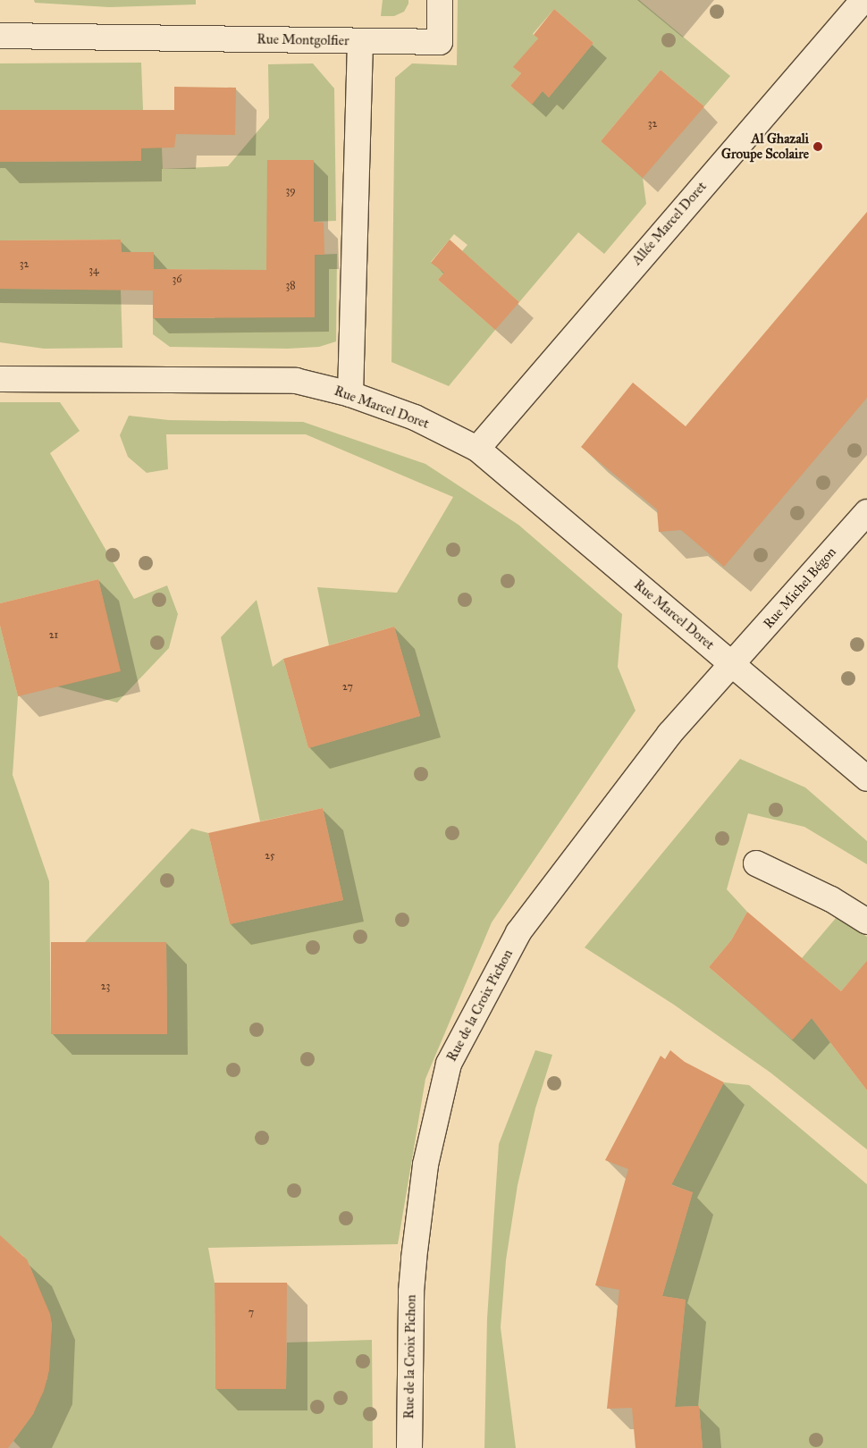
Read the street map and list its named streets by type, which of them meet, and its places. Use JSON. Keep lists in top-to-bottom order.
{
  "streets": {
    "street": [
      "Rue Montgolfier",
      "Allée Marcel Doret",
      "Rue Marcel Doret",
      "Rue Michel Bégon",
      "Rue de la Croix Pichon"
    ]
  },
  "crossings": [
    ["Rue Montgolfier", "Rue Marcel Doret"],
    ["Allée Marcel Doret", "Rue Marcel Doret"],
    ["Rue Marcel Doret", "Rue Michel Bégon"],
    ["Rue Marcel Doret", "Rue de la Croix Pichon"],
    ["Rue Michel Bégon", "Rue de la Croix Pichon"]
  ],
  "places": ["Al Ghazali Groupe Scolaire"],
  "house_numbers": [
    "32",
    "39",
    "32",
    "34",
    "36",
    "38",
    "21",
    "27",
    "25",
    "23",
    "7"
  ]
}
